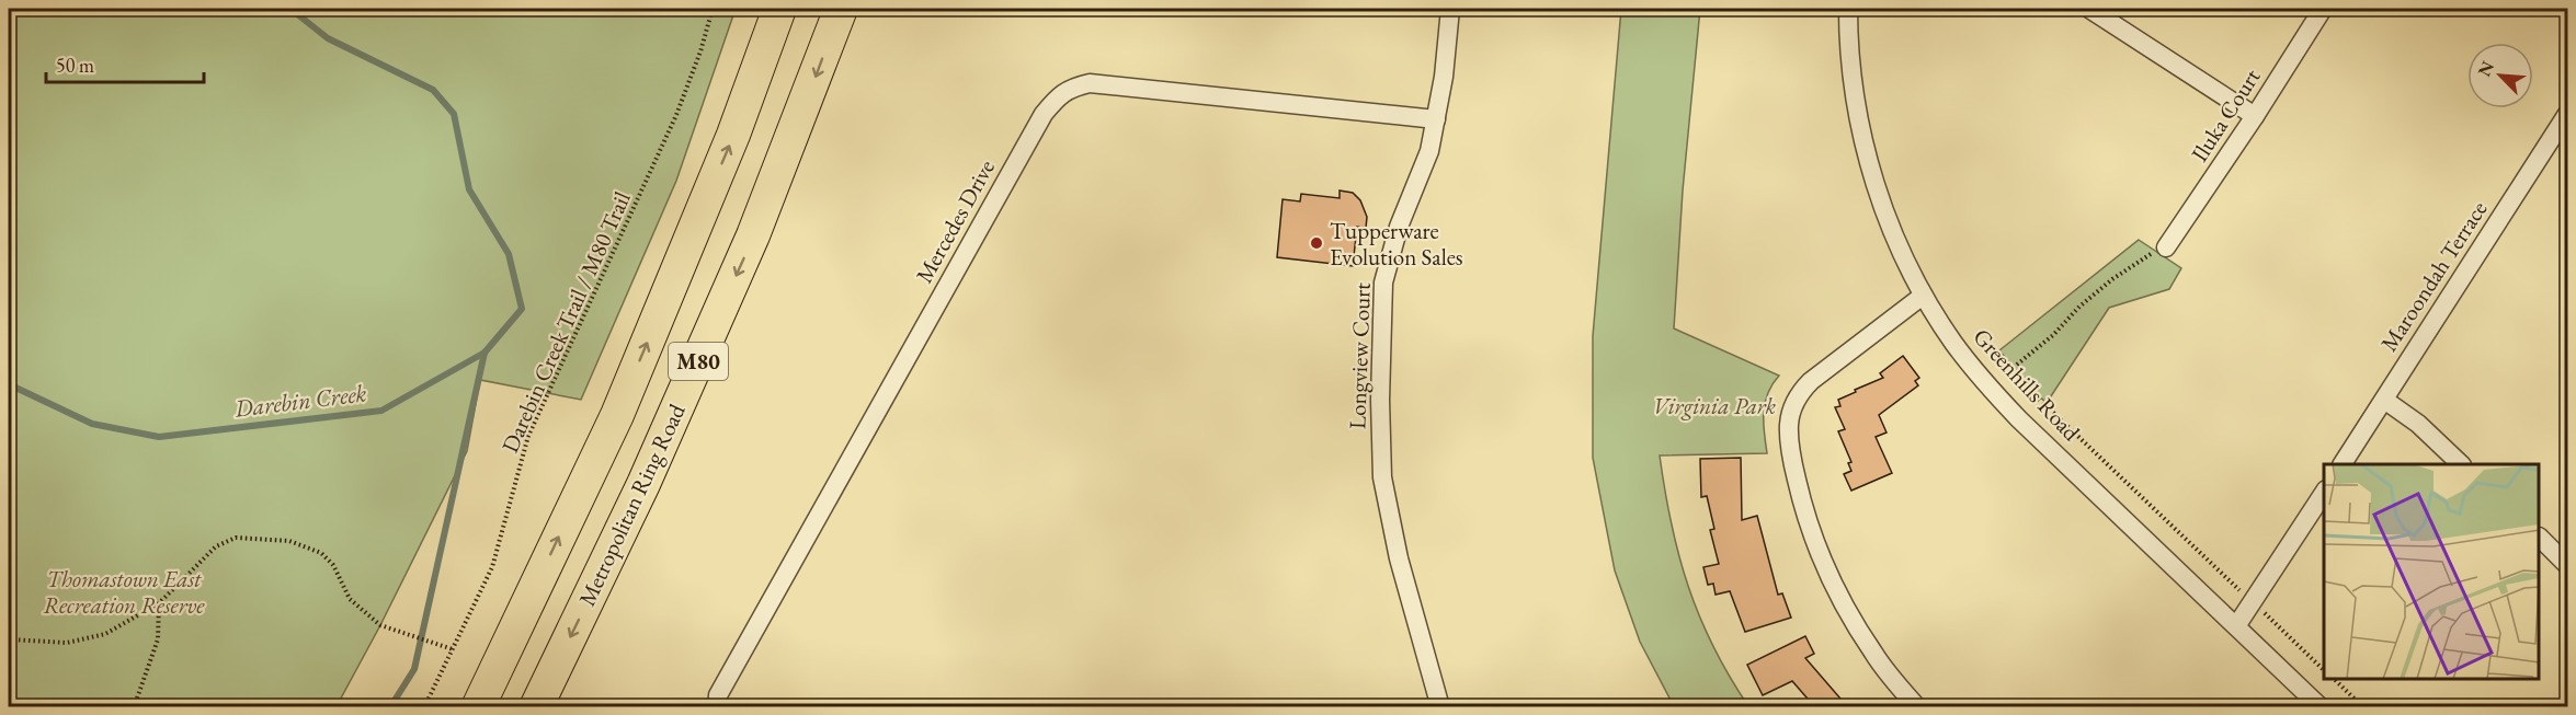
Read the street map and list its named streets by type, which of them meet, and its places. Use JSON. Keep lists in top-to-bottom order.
{
  "streets": {
    "highway": ["M80", "Metropolitan Ring Road"],
    "street": [
      "Iluka Court",
      "Mercedes Drive",
      "Maroondah Terrace",
      "Longview Court",
      "Greenhills Road"
    ],
    "path": ["Darebin Creek Trail / M80 Trail"]
  },
  "crossings": [
    ["Mercedes Drive", "Longview Court"]
  ],
  "water": ["Darebin Creek"],
  "parks": ["Virginia Park", "Thomastown East Recreation Reserve"],
  "places": ["Tupperware Evolution Sales"],
  "scale_bar": "50 m",
  "north": "top left"
}
